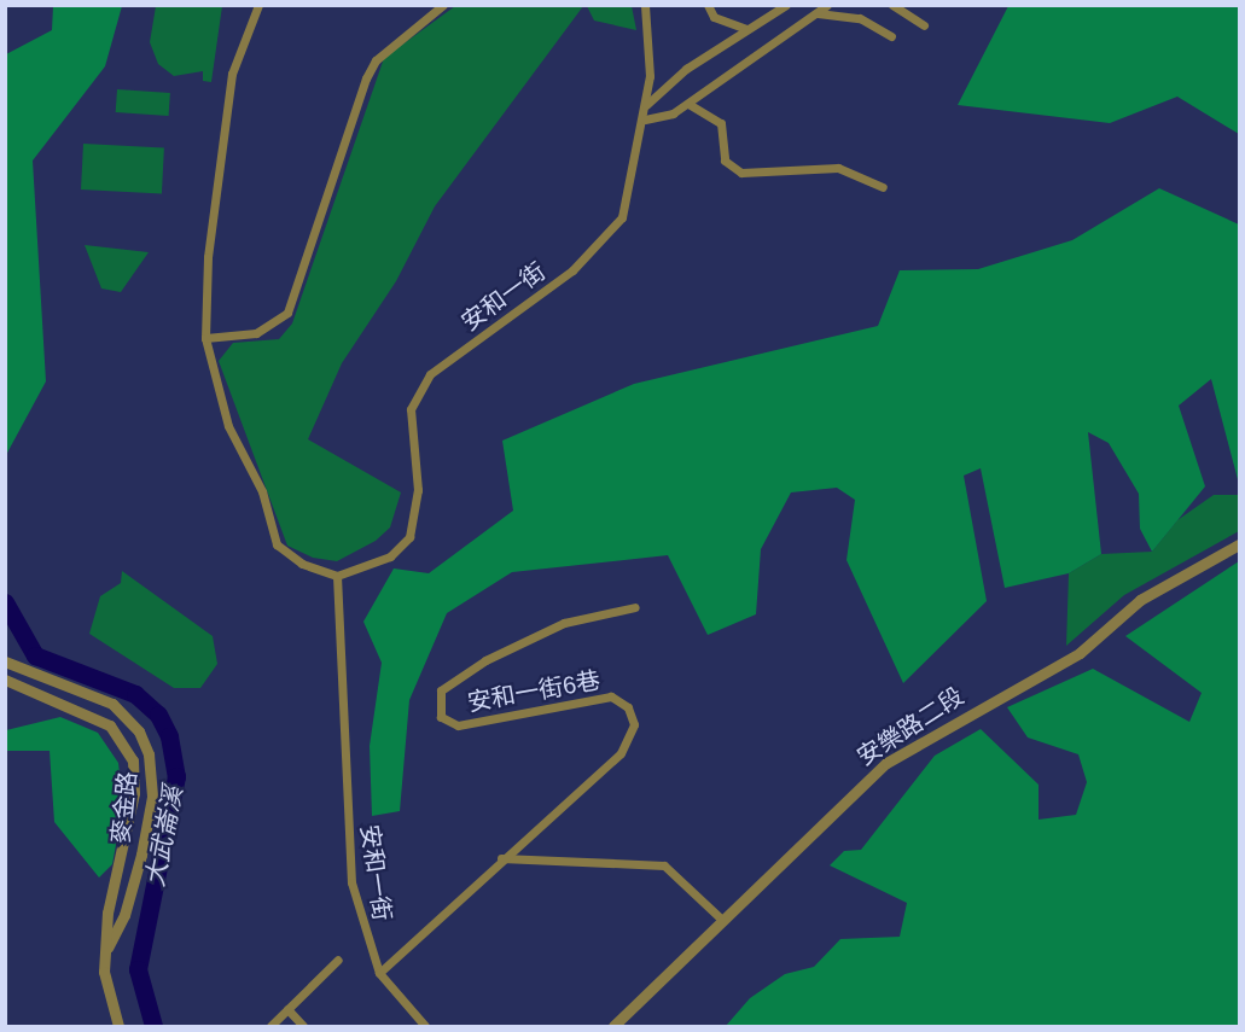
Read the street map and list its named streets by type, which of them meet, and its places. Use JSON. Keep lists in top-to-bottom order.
{
  "streets": {
    "street": [
      "安和一街",
      "安和一街6巷",
      "安樂路二段",
      "麥金路"
    ]
  },
  "crossings": [
    ["安和一街", "安和一街6巷"]
  ],
  "water": ["大武崙溪"]
}
